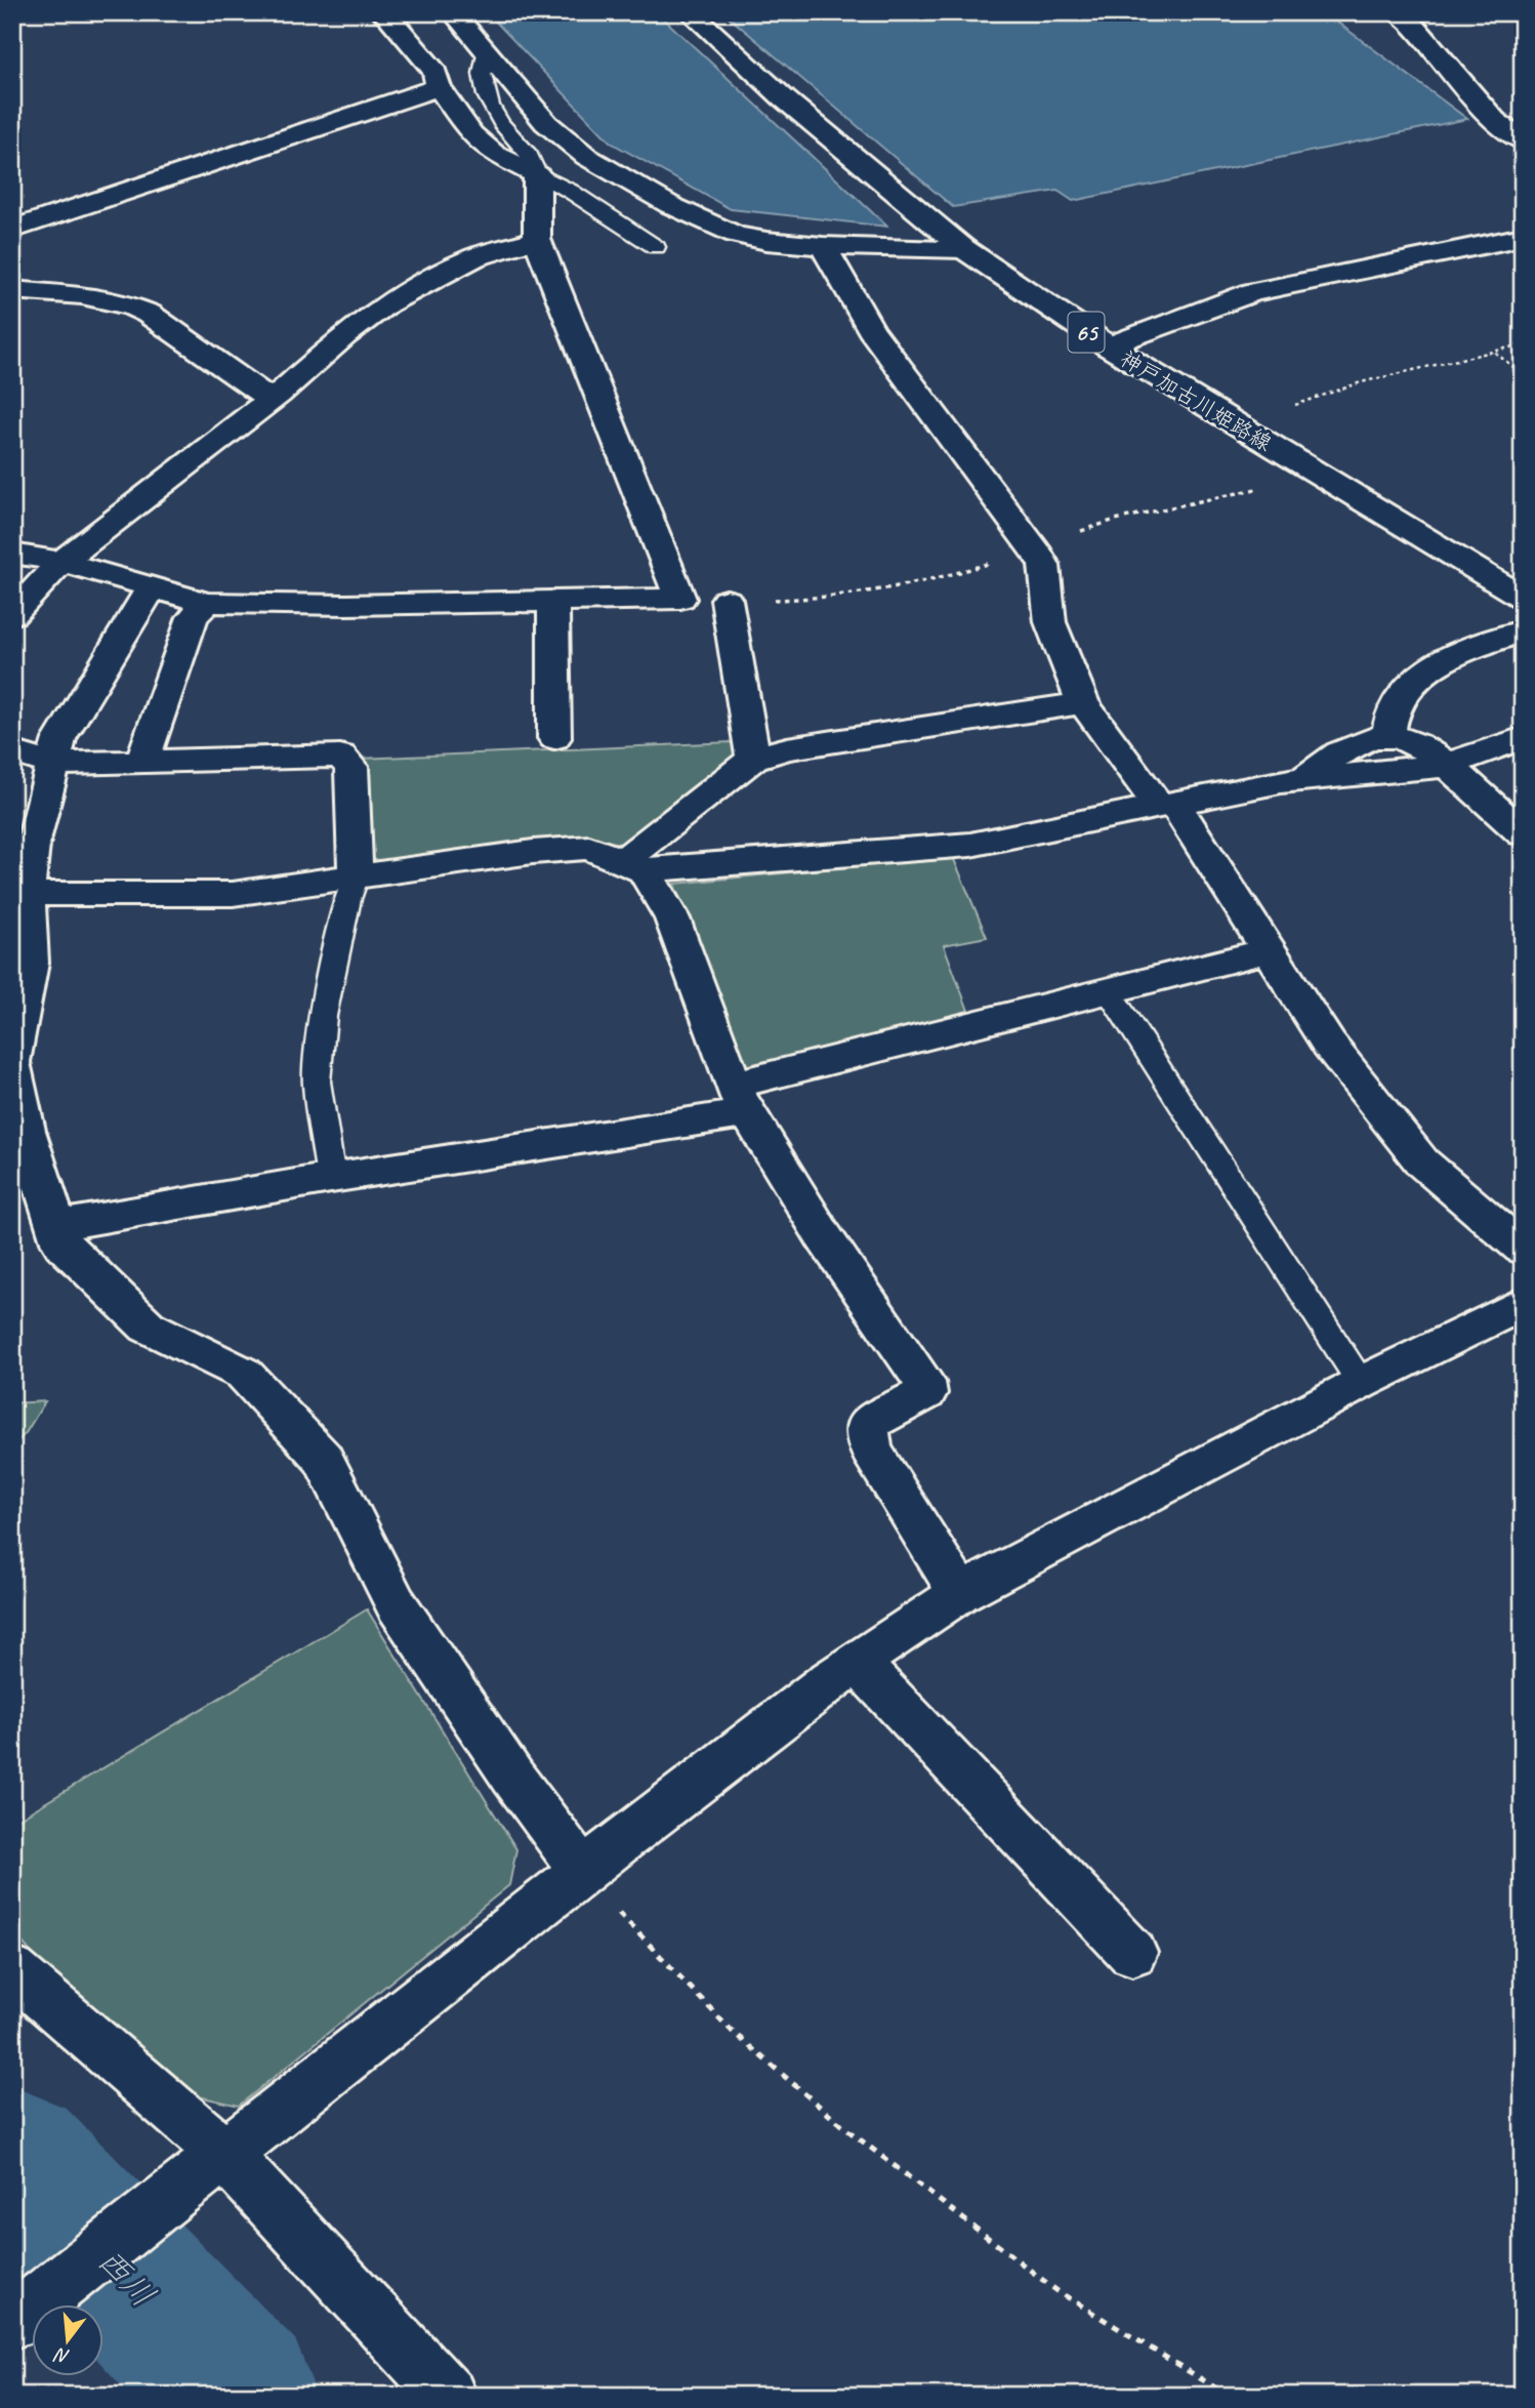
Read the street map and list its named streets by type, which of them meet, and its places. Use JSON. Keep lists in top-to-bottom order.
{
  "streets": {
    "street": ["65", "神戸加古川姫路線"]
  },
  "water": ["西川"],
  "north": "bottom"
}
